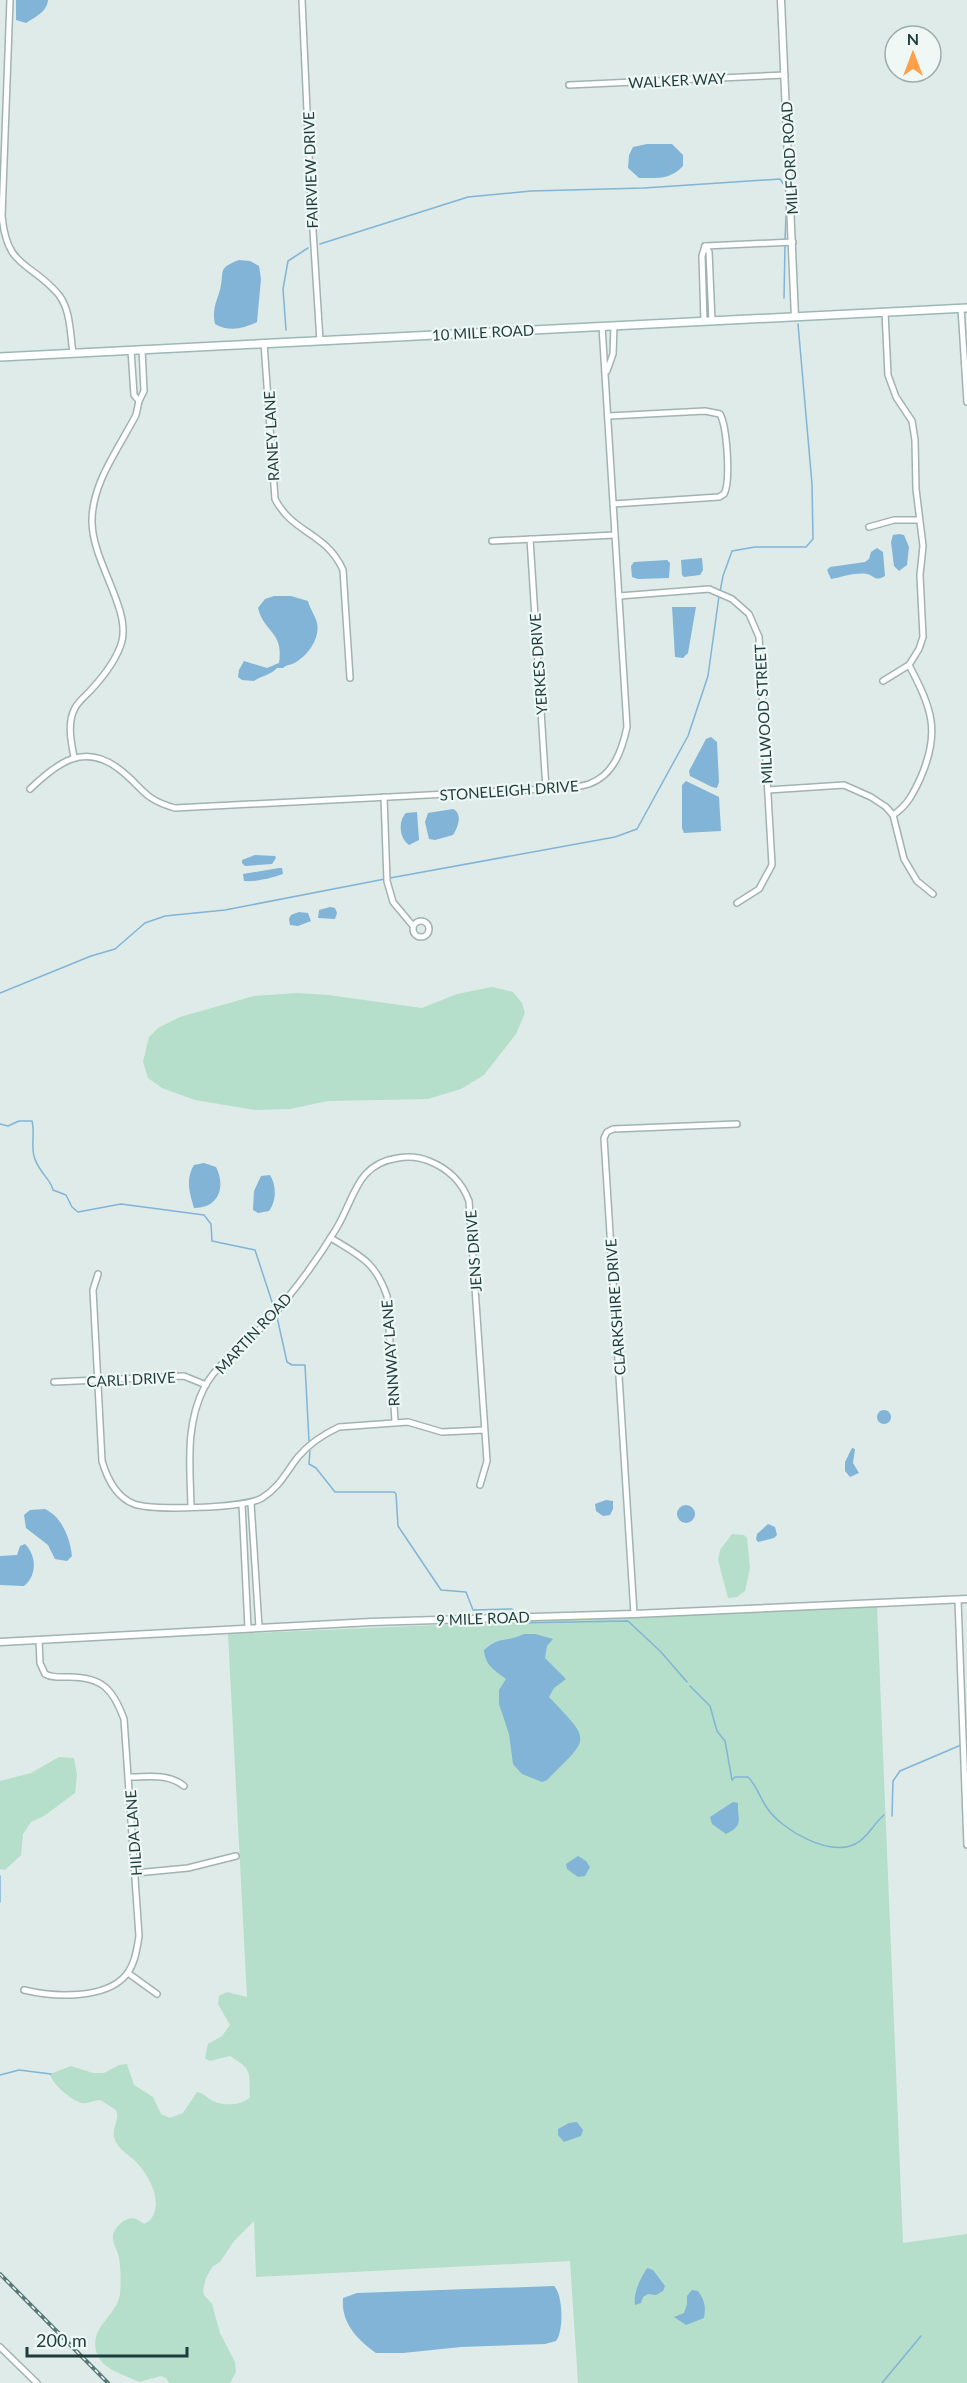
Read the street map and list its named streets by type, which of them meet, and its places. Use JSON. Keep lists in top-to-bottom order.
{
  "streets": {
    "main road": ["10 MILE ROAD"],
    "street": [
      "WALKER WAY",
      "MILFORD ROAD",
      "FAIRVIEW DRIVE",
      "RANEY LANE",
      "YERKES DRIVE",
      "MILLWOOD STREET",
      "STONELEIGH DRIVE",
      "JENS DRIVE",
      "CLARKSHIRE DRIVE",
      "MARTIN ROAD",
      "RNNWAY LANE",
      "CARLI DRIVE",
      "9 MILE ROAD",
      "HILDA LANE"
    ]
  },
  "crossings": [
    ["WALKER WAY", "MILFORD ROAD"],
    ["MILFORD ROAD", "10 MILE ROAD"],
    ["FAIRVIEW DRIVE", "10 MILE ROAD"],
    ["10 MILE ROAD", "RANEY LANE"],
    ["10 MILE ROAD", "STONELEIGH DRIVE"],
    ["YERKES DRIVE", "STONELEIGH DRIVE"],
    ["MILLWOOD STREET", "STONELEIGH DRIVE"],
    ["JENS DRIVE", "MARTIN ROAD"],
    ["JENS DRIVE", "RNNWAY LANE"],
    ["CLARKSHIRE DRIVE", "9 MILE ROAD"],
    ["MARTIN ROAD", "RNNWAY LANE"],
    ["MARTIN ROAD", "CARLI DRIVE"],
    ["9 MILE ROAD", "HILDA LANE"]
  ],
  "scale_bar": "200 m",
  "north": "top"
}
